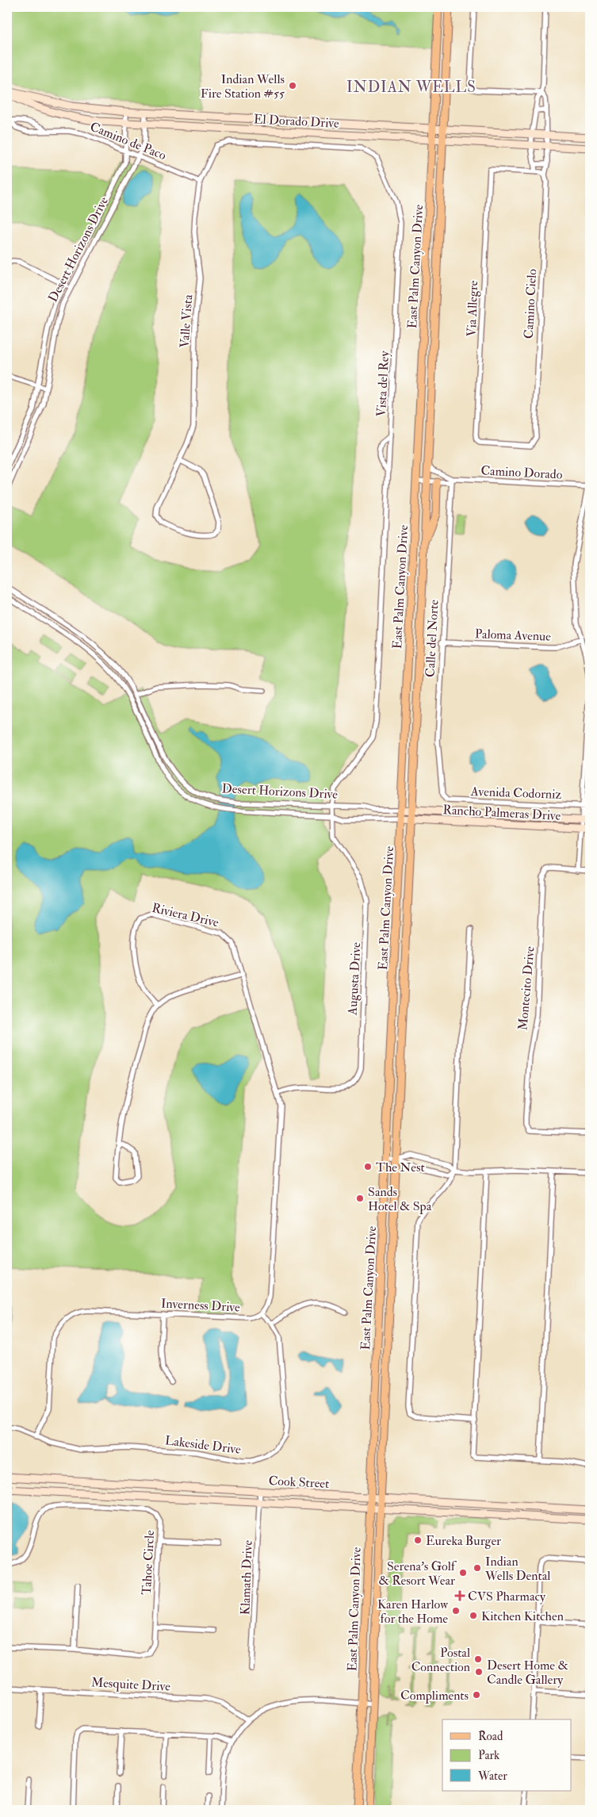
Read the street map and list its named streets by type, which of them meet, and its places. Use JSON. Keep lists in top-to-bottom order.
{
  "streets": {
    "main road": [
      "El Dorado Drive",
      "Desert Horizons Drive",
      "East Palm Canyon Drive",
      "Rancho Palmeras Drive",
      "Cook Street"
    ],
    "street": [
      "Camino de Paco",
      "Camino Cielo",
      "Via Allegre",
      "Valle Vista",
      "Vista del Rey",
      "Camino Dorado",
      "Paloma Avenue",
      "Calle del Norte",
      "Avenida Codorniz",
      "Riviera Drive",
      "Augusta Drive",
      "Montecito Drive",
      "Inverness Drive",
      "Lakeside Drive",
      "Tahoe Circle",
      "Klamath Drive",
      "Mesquite Drive"
    ]
  },
  "crossings": [
    ["El Dorado Drive", "Desert Horizons Drive"],
    ["El Dorado Drive", "East Palm Canyon Drive"],
    ["Camino de Paco", "Desert Horizons Drive"],
    ["Camino de Paco", "Valle Vista"],
    ["Camino de Paco", "Vista del Rey"],
    ["Desert Horizons Drive", "East Palm Canyon Drive"],
    ["Desert Horizons Drive", "Vista del Rey"],
    ["Desert Horizons Drive", "Rancho Palmeras Drive"],
    ["Desert Horizons Drive", "Augusta Drive"],
    ["East Palm Canyon Drive", "Camino Dorado"],
    ["East Palm Canyon Drive", "Rancho Palmeras Drive"],
    ["East Palm Canyon Drive", "Cook Street"],
    ["Camino Cielo", "Via Allegre"],
    ["Valle Vista", "Vista del Rey"],
    ["Vista del Rey", "Augusta Drive"],
    ["Camino Dorado", "Calle del Norte"],
    ["Paloma Avenue", "Calle del Norte"],
    ["Calle del Norte", "Avenida Codorniz"],
    ["Riviera Drive", "Augusta Drive"],
    ["Inverness Drive", "Lakeside Drive"],
    ["Cook Street", "Klamath Drive"]
  ],
  "districts": ["INDIAN WELLS"],
  "places": {
    "other": [
      "Indian Wells Fire Station #55",
      "The Nest",
      "Sands Hotel & Spa",
      "Eureka Burger",
      "Indian Wells Dental",
      "Serena's Golf & Resort Wear",
      "Karen Harlow for the Home",
      "Kitchen Kitchen",
      "Postal Connection",
      "Desert Home & Candle Gallery",
      "Compliments"
    ],
    "health": ["CVS Pharmacy"]
  },
  "legend": ["Road", "Park", "Water"]
}
